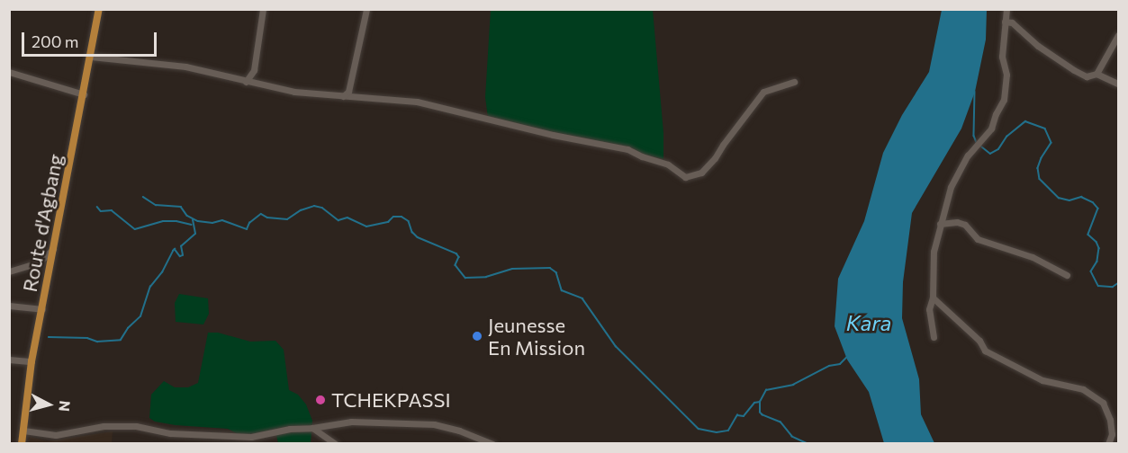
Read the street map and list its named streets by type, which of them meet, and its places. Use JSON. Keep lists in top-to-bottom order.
{
  "streets": {
    "main road": ["Route d'Agbang"]
  },
  "water": ["Kara"],
  "places": ["Jeunesse En Mission", "TCHEKPASSI"],
  "scale_bar": "200 m",
  "north": "right"
}
